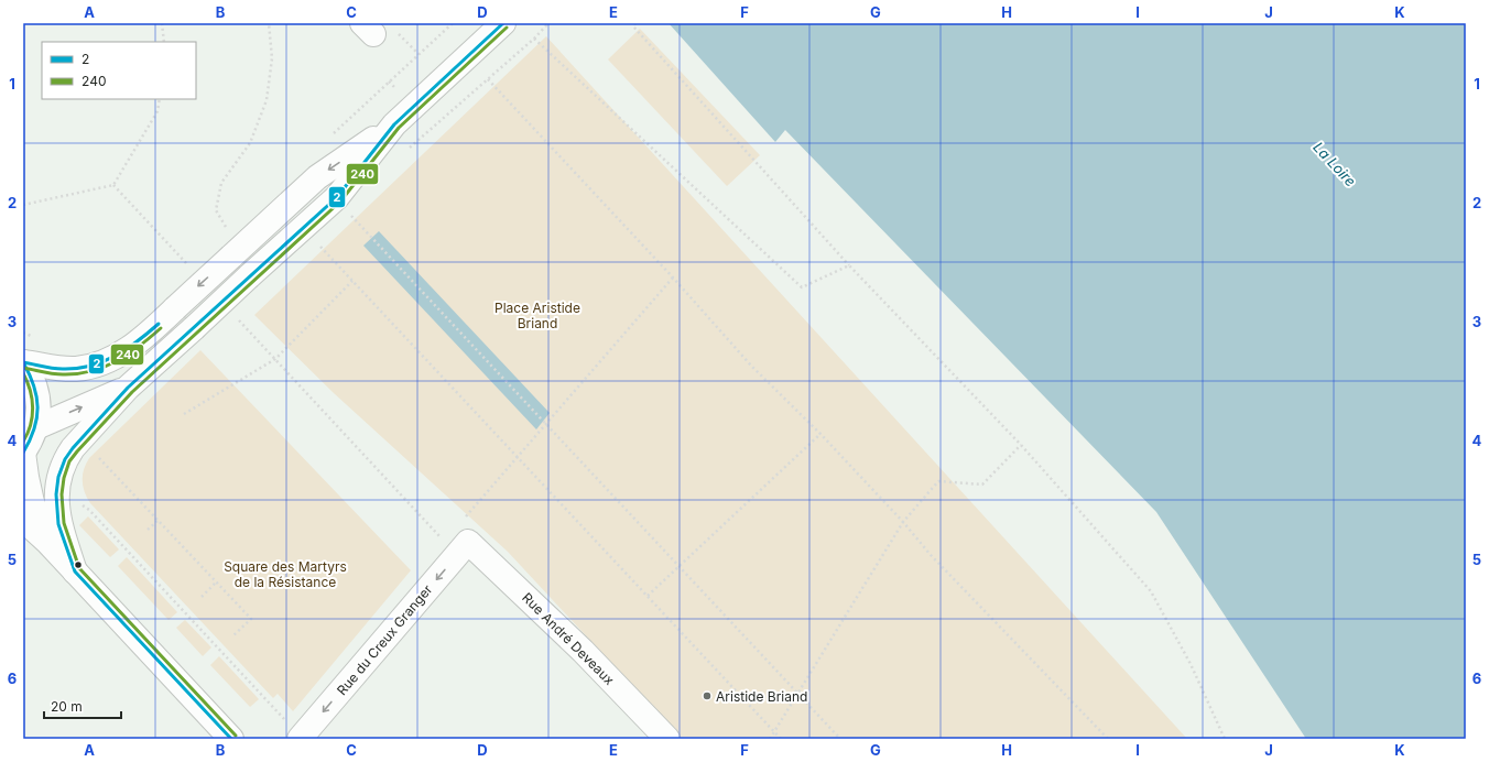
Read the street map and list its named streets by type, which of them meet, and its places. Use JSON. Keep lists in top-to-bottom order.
{
  "streets": {
    "main road": ["Rue André Deveaux", "Rue du Creux Granger"]
  },
  "crossings": [
    ["Rue André Deveaux", "Rue du Creux Granger"]
  ],
  "one_way": ["Rue du Creux Granger"],
  "water": ["La Loire"],
  "parks": ["Place Aristide Briand", "Square des Martyrs de la Résistance"],
  "places": ["Aristide Briand"],
  "lines": ["transit line 2", "transit line 240"],
  "legend": ["2", "240"],
  "scale_bar": "20 m",
  "grid": {
    "columns": [
      "A",
      "B",
      "C",
      "D",
      "E",
      "F",
      "G",
      "H",
      "I",
      "J",
      "K"
    ],
    "rows": [
      "1",
      "2",
      "3",
      "4",
      "5",
      "6"
    ]
  }
}
